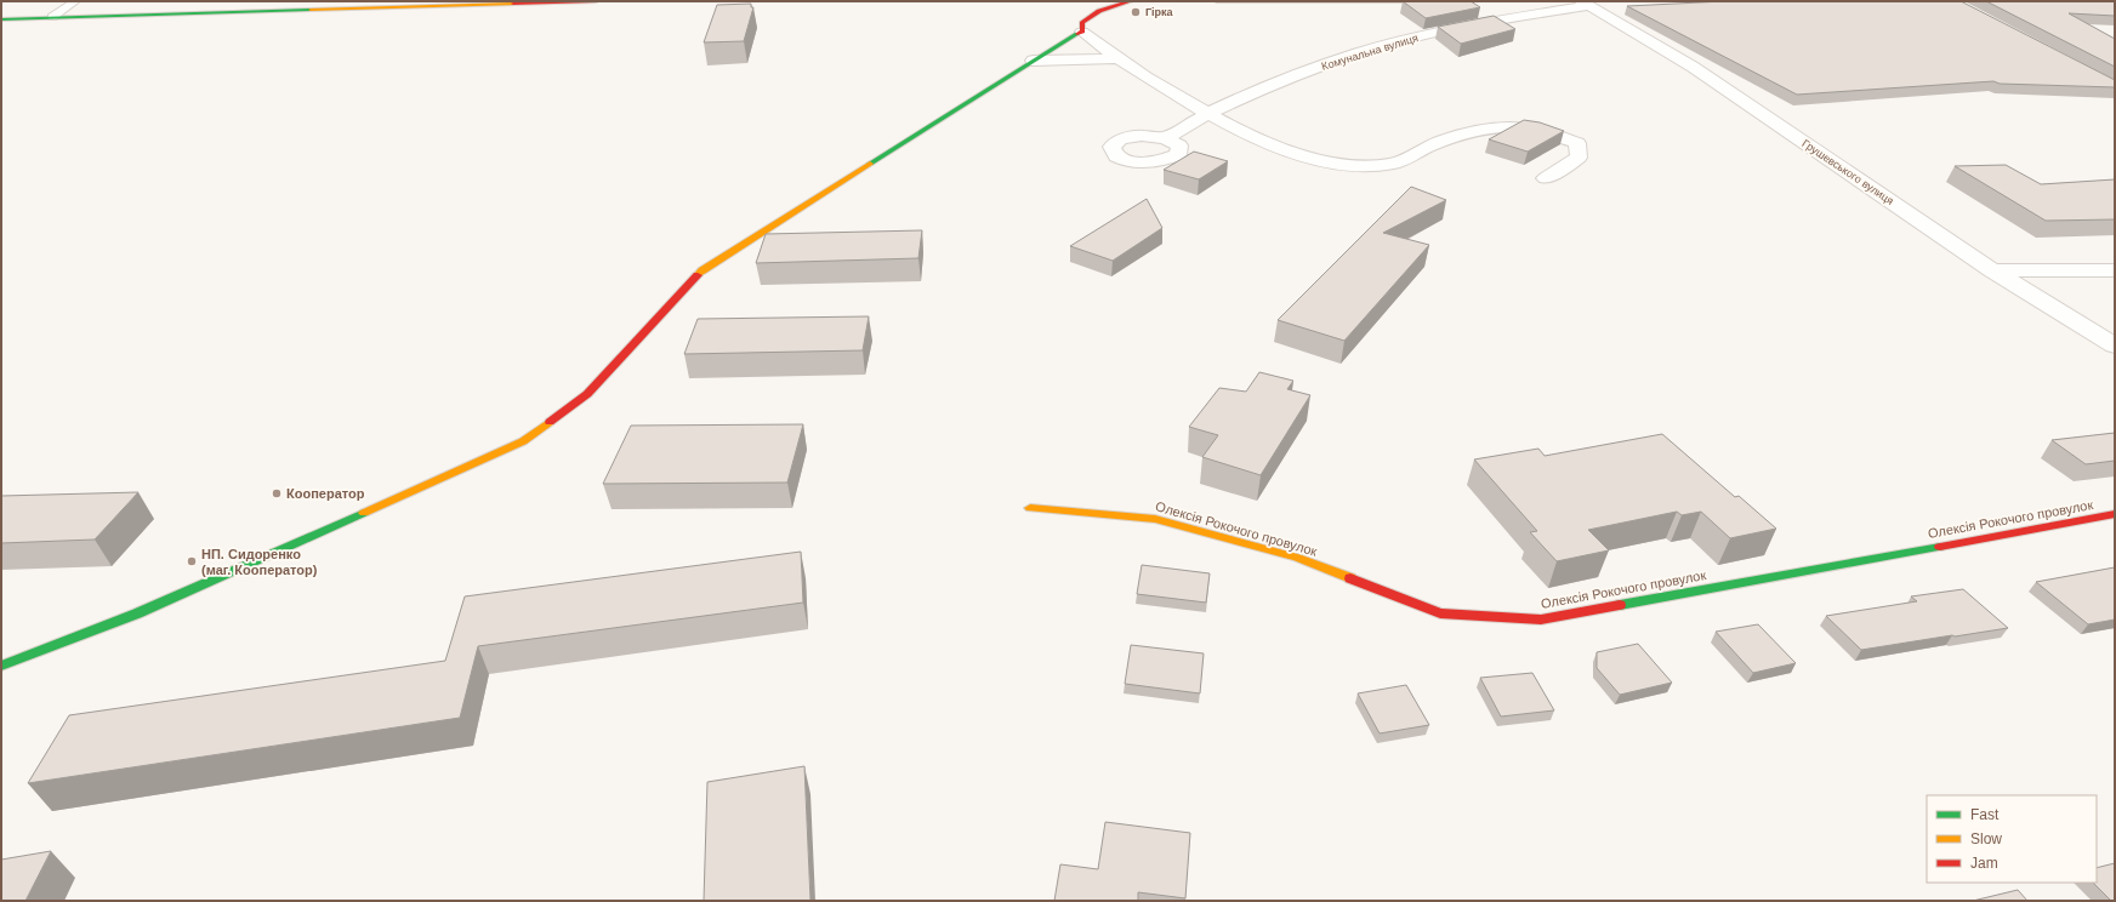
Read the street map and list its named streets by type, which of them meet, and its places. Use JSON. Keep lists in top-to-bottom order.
{
  "streets": {
    "street": ["Комунальна вулиця", "Грушевського вулиця", "Олексія Рокочого провулок"]
  },
  "crossings": [
    ["Комунальна вулиця", "Грушевського вулиця"]
  ],
  "places": ["Гірка", "Кооператор", "НП. Сидоренко (маг. Кооператор)"],
  "legend": ["Fast", "Slow", "Jam"]
}
